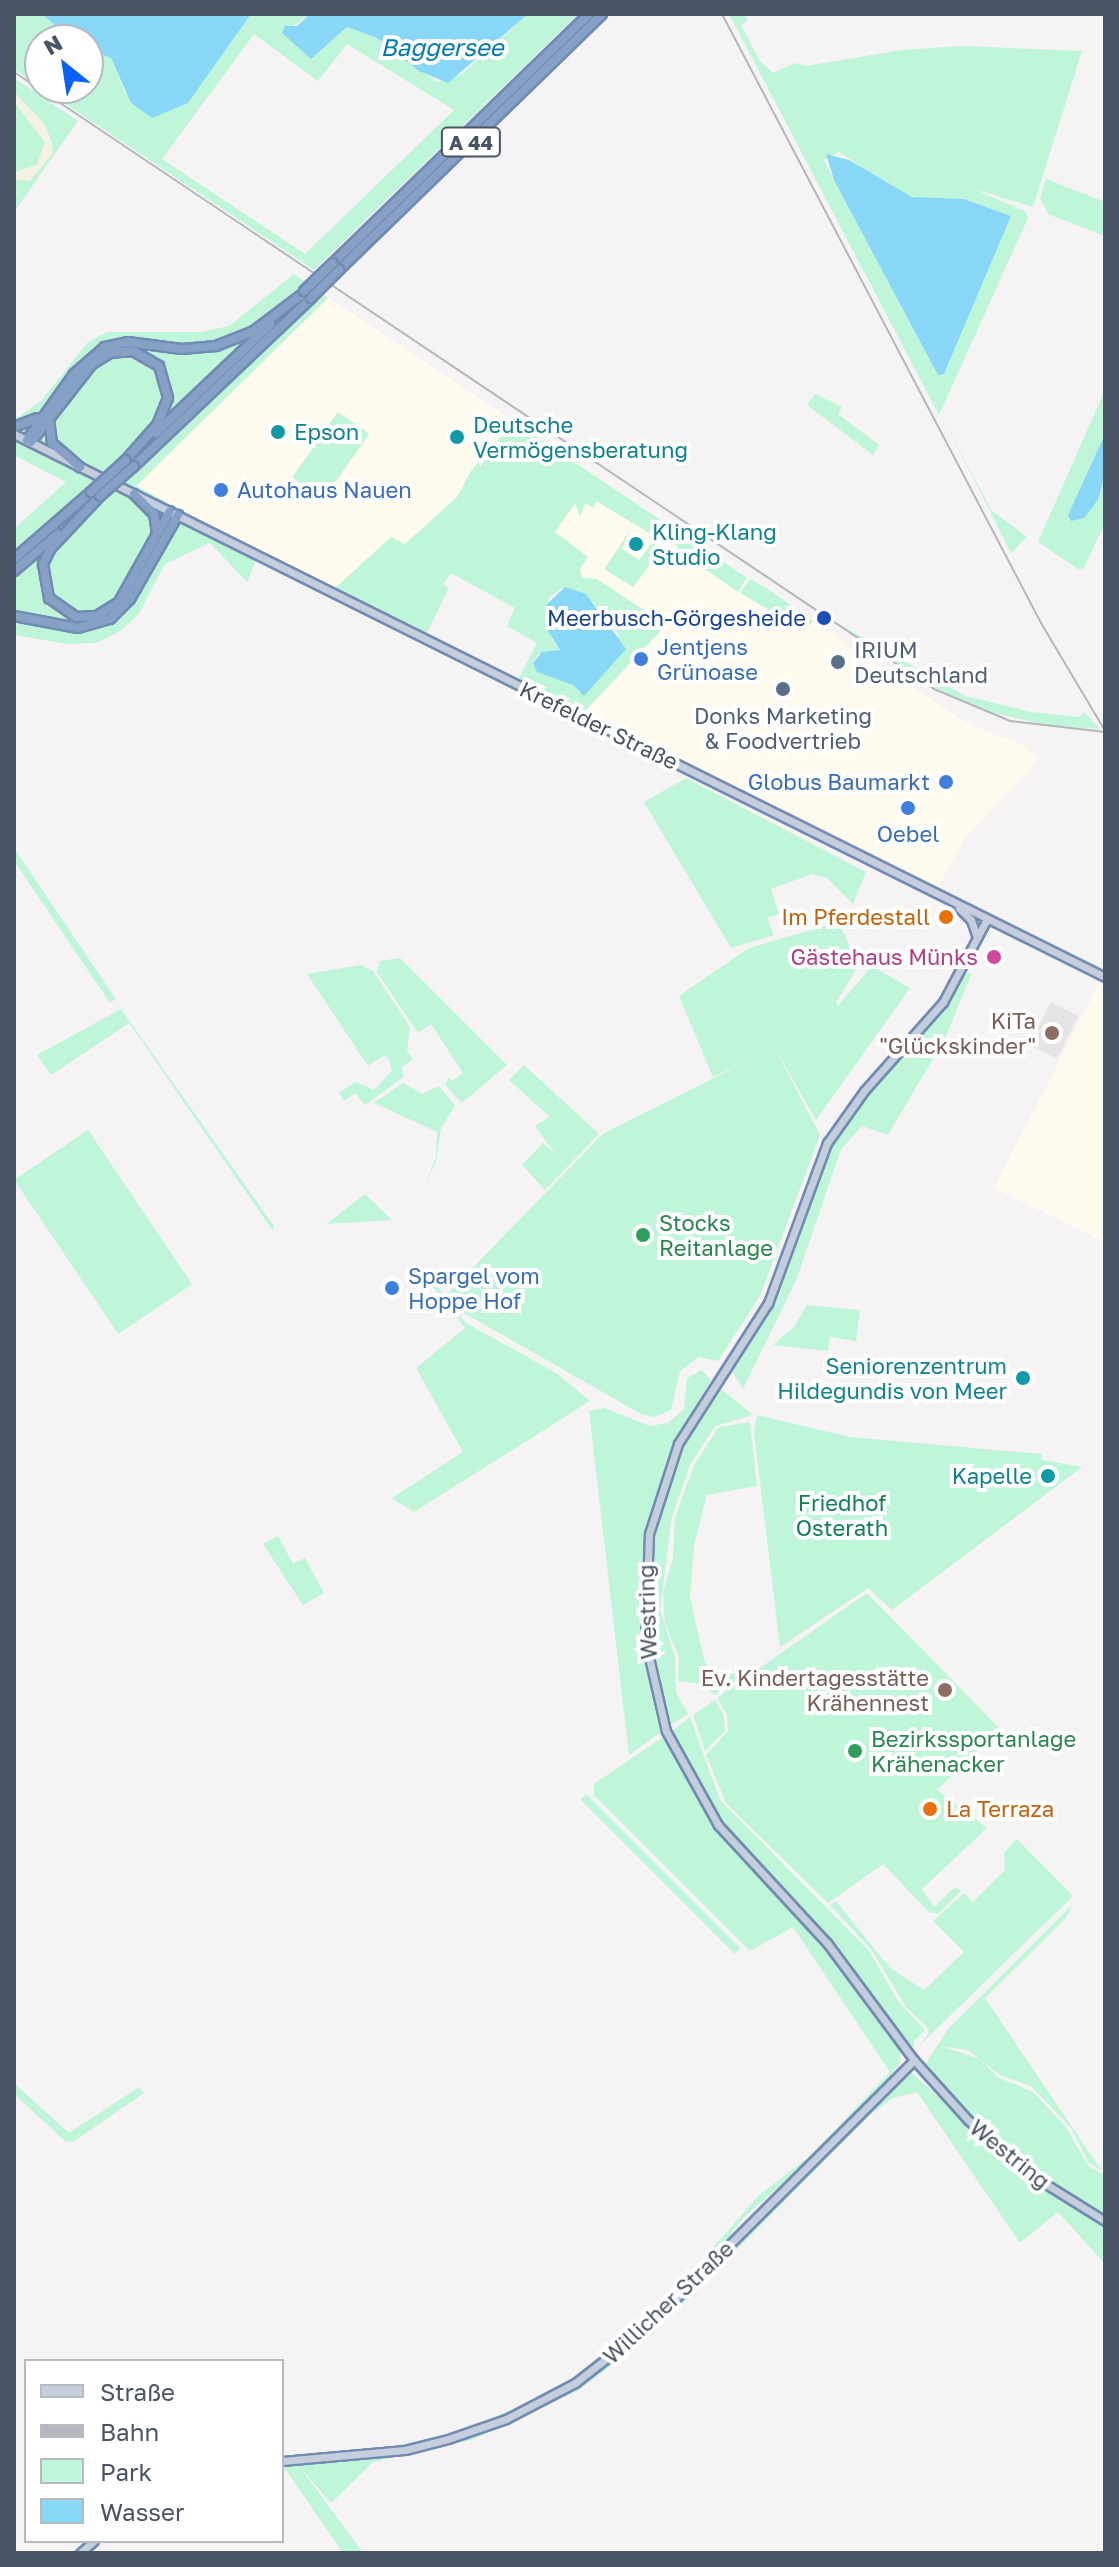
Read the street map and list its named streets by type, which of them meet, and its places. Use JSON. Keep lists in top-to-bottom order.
{
  "streets": {
    "highway": ["A 44"],
    "main road": ["Krefelder Straße", "Westring", "Willicher Straße"]
  },
  "crossings": [
    ["Krefelder Straße", "Westring"],
    ["Westring", "Willicher Straße"]
  ],
  "water": ["Baggersee"],
  "parks": ["Friedhof Osterath"],
  "places": [
    "Epson",
    "Deutsche Vermögensberatung",
    "Autohaus Nauen",
    "Kling-Klang Studio",
    "Meerbusch-Görgesheide",
    "Jentjens Grünoase",
    "IRIUM Deutschland",
    "Donks Marketing & Foodvertrieb",
    "Globus Baumarkt",
    "Oebel",
    "Im Pferdestall",
    "Gästehaus Münks",
    "KiTa \"Glückskinder\"",
    "Stocks Reitanlage",
    "Spargel vom Hoppe Hof",
    "Seniorenzentrum Hildegundis von Meer",
    "Kapelle",
    "Ev. Kindertagesstätte Krähennest",
    "Bezirkssportanlage Krähenacker",
    "La Terraza"
  ],
  "legend": [
    "Straße",
    "Bahn",
    "Park",
    "Wasser"
  ],
  "north": "top left"
}
